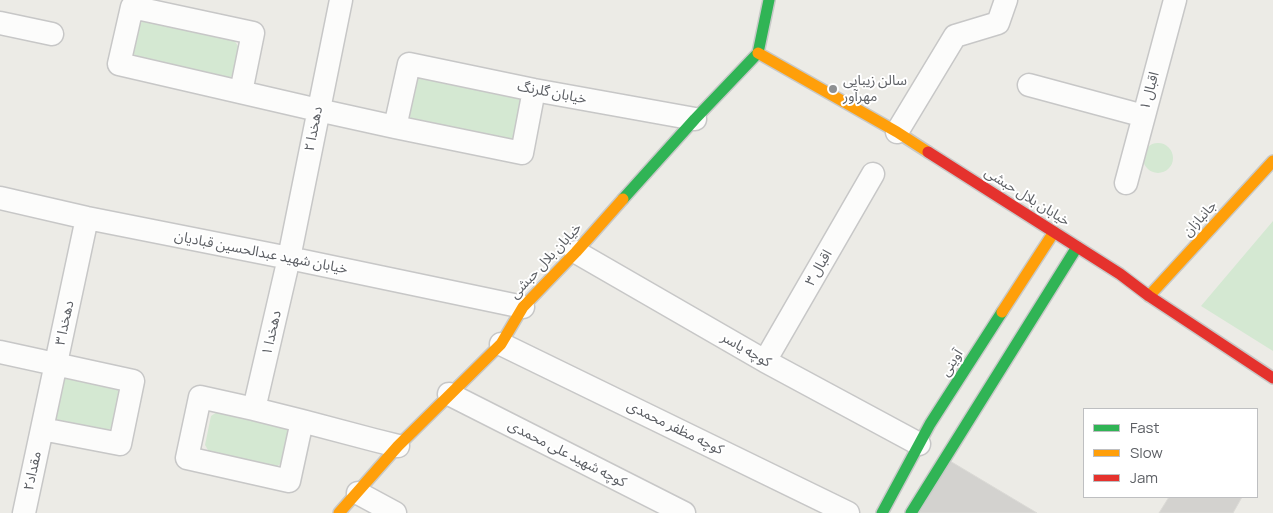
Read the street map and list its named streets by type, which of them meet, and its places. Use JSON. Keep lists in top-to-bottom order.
{
  "streets": {
    "street": [
      "اقبال ۱",
      "خیابان گلرنگ",
      "دهخدا ۲",
      "خیابان بلال حبشی",
      "جانبازان",
      "خیابان شهید عبدالحسین قبادیان",
      "اقبال ۳",
      "دهخدا ۳",
      "دهخدا ۱",
      "کوچه یاسر",
      "آوینی",
      "کوچه مظفر محمدی",
      "کوچه شهید علی محمدی",
      "مقداد۲"
    ]
  },
  "crossings": [
    ["خیابان گلرنگ", "خیابان بلال حبشی"],
    ["دهخدا ۲", "خیابان شهید عبدالحسین قبادیان"],
    ["دهخدا ۲", "دهخدا ۱"],
    ["خیابان بلال حبشی", "جانبازان"],
    ["خیابان بلال حبشی", "خیابان شهید عبدالحسین قبادیان"],
    ["خیابان بلال حبشی", "کوچه یاسر"],
    ["خیابان بلال حبشی", "آوینی"],
    ["خیابان بلال حبشی", "کوچه مظفر محمدی"],
    ["خیابان بلال حبشی", "کوچه شهید علی محمدی"],
    ["خیابان شهید عبدالحسین قبادیان", "دهخدا ۳"],
    ["خیابان شهید عبدالحسین قبادیان", "دهخدا ۱"],
    ["اقبال ۳", "کوچه یاسر"],
    ["دهخدا ۳", "مقداد۲"],
    ["کوچه یاسر", "آوینی"]
  ],
  "places": ["سالن زیبایی مهرآور"],
  "legend": ["Fast", "Slow", "Jam"]
}
